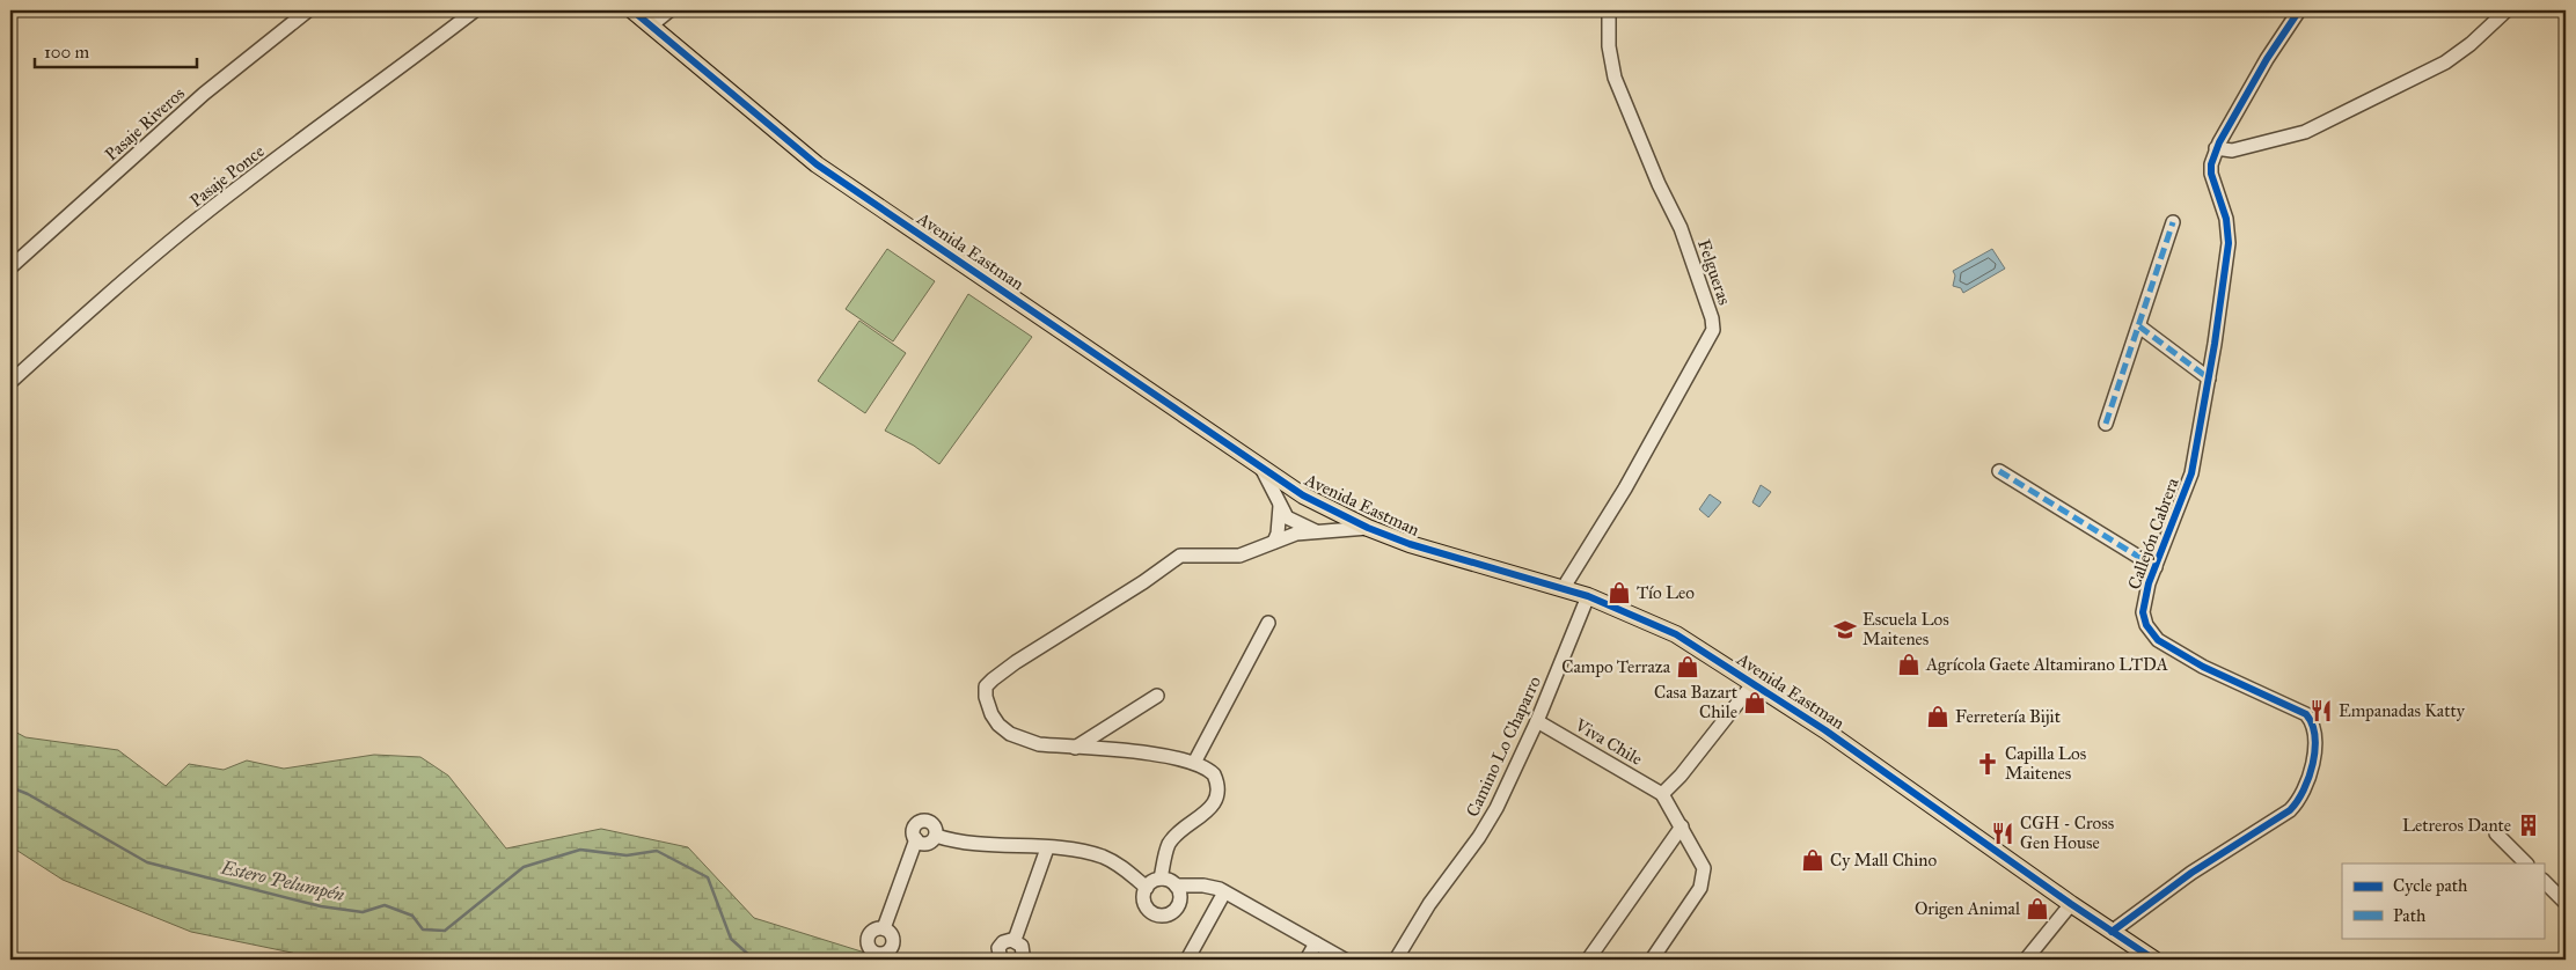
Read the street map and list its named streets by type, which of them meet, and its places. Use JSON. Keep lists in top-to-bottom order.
{
  "streets": {
    "main road": ["Avenida Eastman"],
    "street": [
      "Pasaje Riveros",
      "Pasaje Ponce",
      "Felgueras",
      "Callejón Cabrera",
      "Viva Chile",
      "Camino Lo Chaparro"
    ]
  },
  "crossings": [
    ["Avenida Eastman", "Felgueras"],
    ["Avenida Eastman", "Callejón Cabrera"],
    ["Avenida Eastman", "Camino Lo Chaparro"],
    ["Viva Chile", "Camino Lo Chaparro"]
  ],
  "water": ["Estero Pelumpén"],
  "places": {
    "shop": [
      "Tío Leo",
      "Agrícola Gaete Altamirano LTDA",
      "Campo Terraza",
      "Casa Bazart Chile",
      "Ferretería Bijit",
      "Cy Mall Chino",
      "Origen Animal"
    ],
    "school or university": ["Escuela Los Maitenes"],
    "restaurant": ["Empanadas Katty", "CGH - Cross Gen House"],
    "church": ["Capilla Los Maitenes"],
    "building": ["Letreros Dante"]
  },
  "legend": ["Cycle path", "Path"],
  "scale_bar": "100 m"
}
